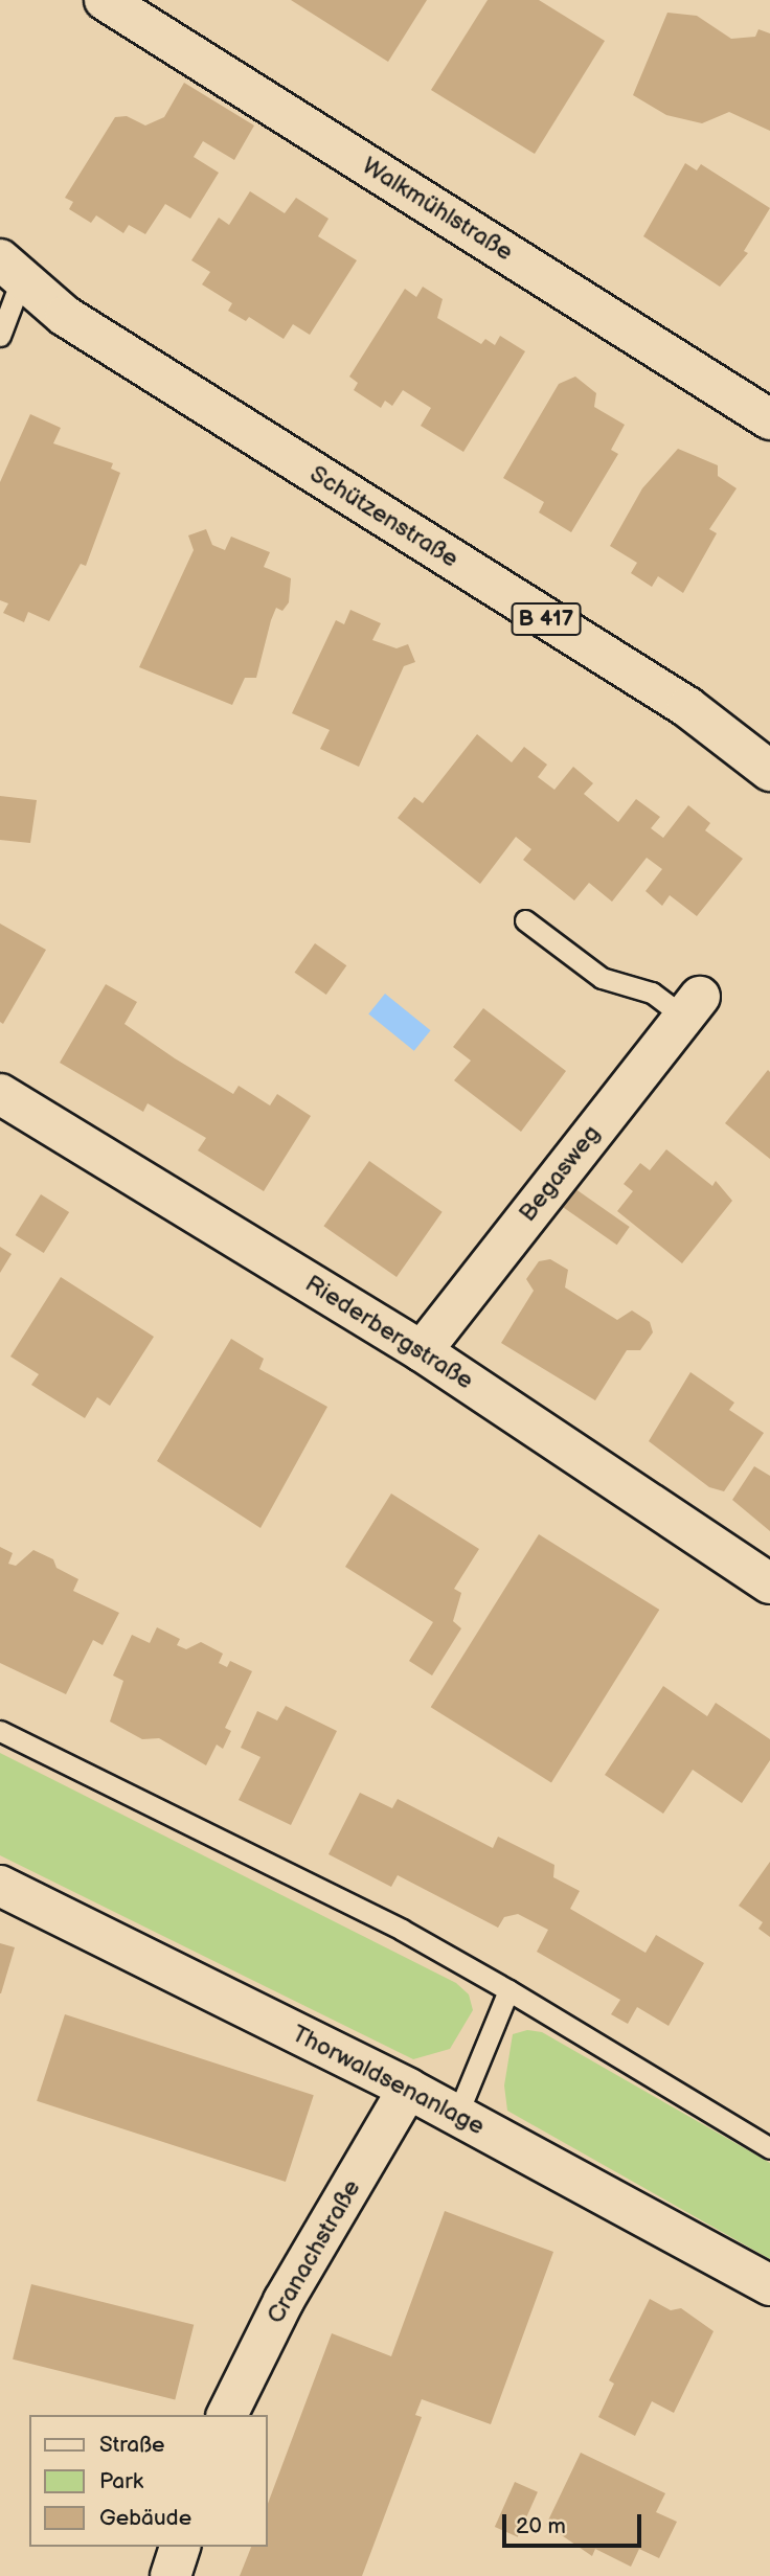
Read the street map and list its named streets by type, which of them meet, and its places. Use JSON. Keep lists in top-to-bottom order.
{
  "streets": {
    "street": [
      "Walkmühlstraße",
      "Schützenstraße",
      "B 417",
      "Begasweg",
      "Riederbergstraße",
      "Thorwaldsenanlage",
      "Cranachstraße"
    ]
  },
  "crossings": [
    ["Begasweg", "Riederbergstraße"],
    ["Thorwaldsenanlage", "Cranachstraße"]
  ],
  "legend": ["Straße", "Park", "Gebäude"],
  "scale_bar": "20 m"
}
